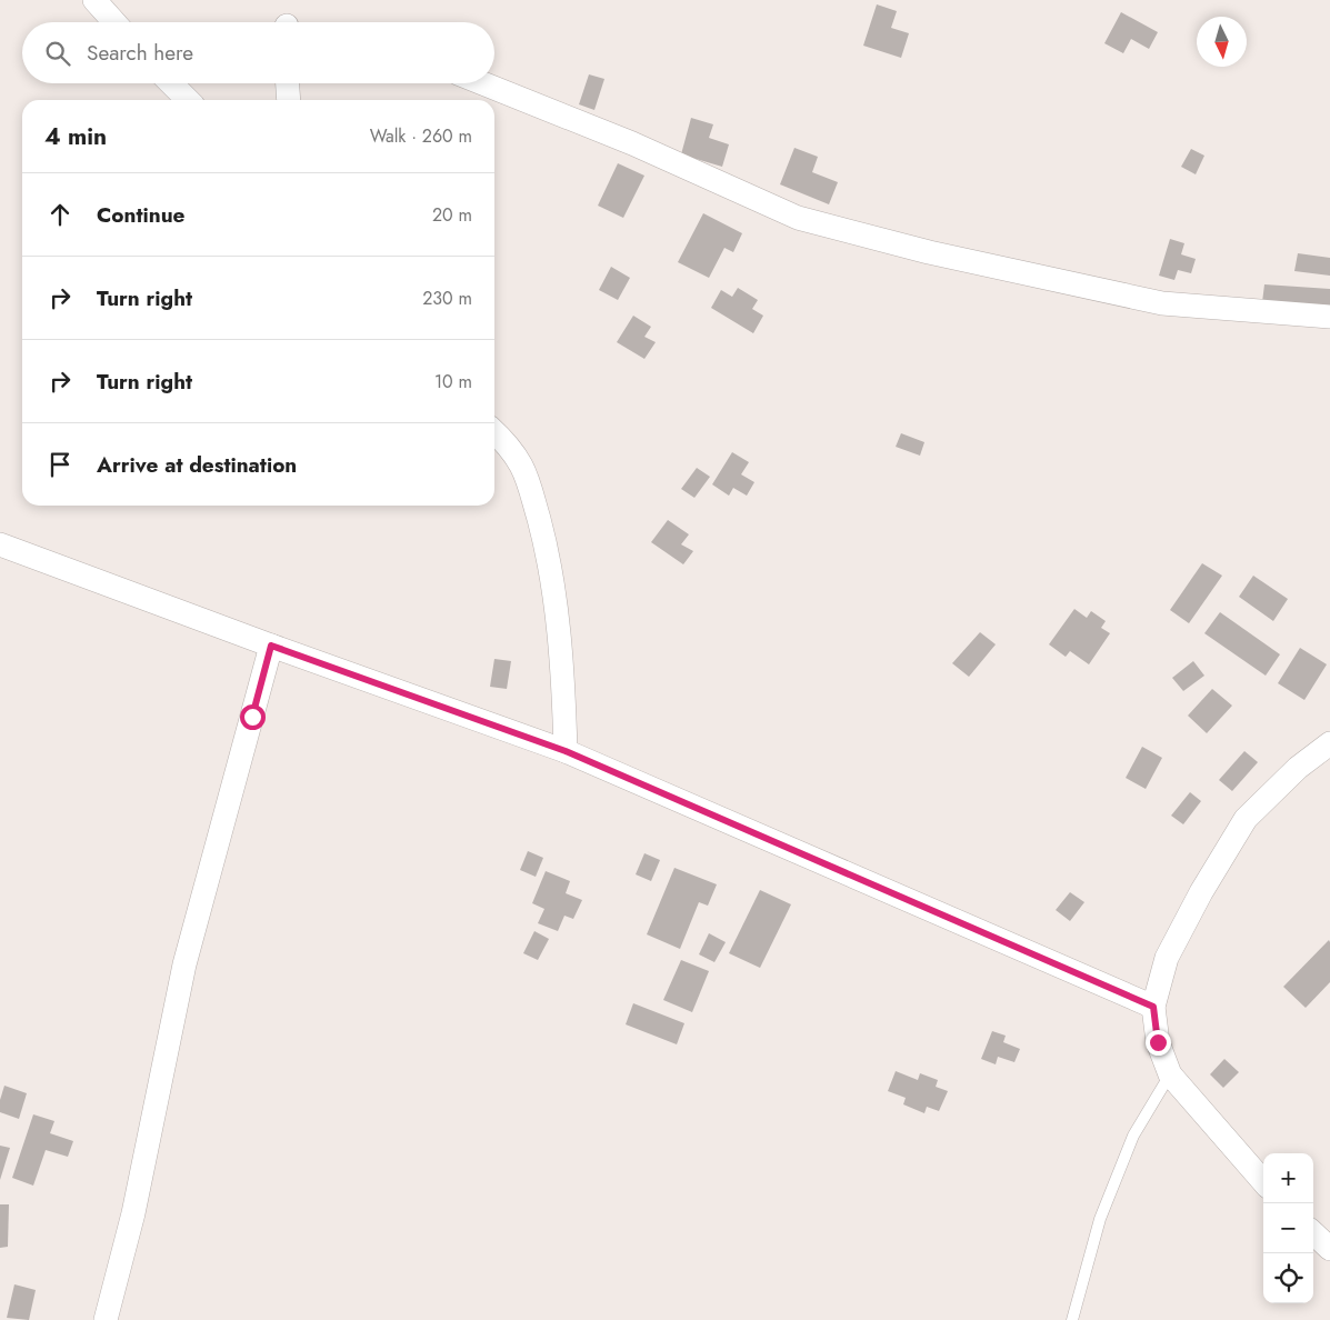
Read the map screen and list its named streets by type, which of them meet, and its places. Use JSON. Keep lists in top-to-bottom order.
{
  "north": "bottom",
  "page": {
    "search": "Search here",
    "heading": ["4 min", "Walk · 260 m"],
    "list": [
      ["Continue", "20 m"],
      ["Turn right", "230 m"],
      ["Turn right", "10 m"],
      "Arrive at destination"
    ],
    "map_buttons": ["+", "−"]
  }
}
